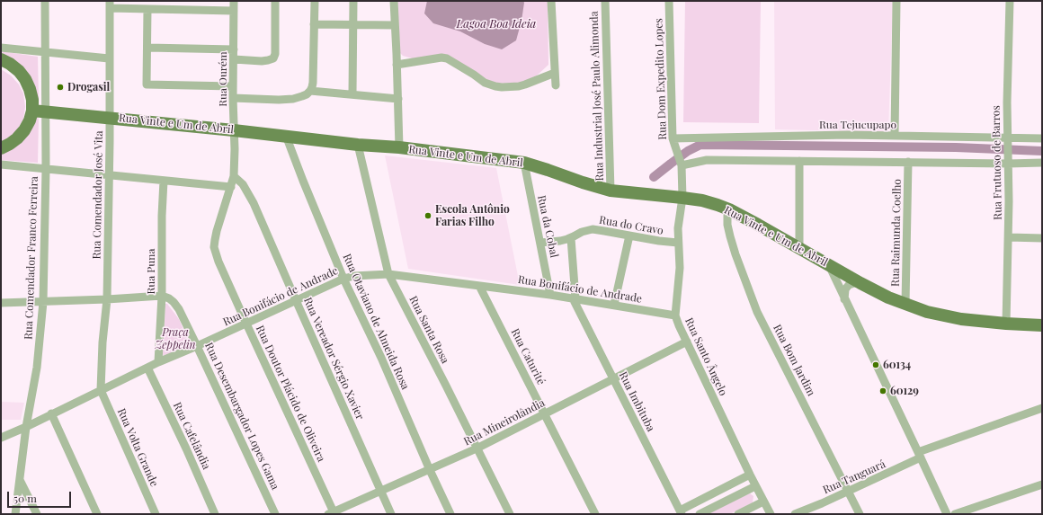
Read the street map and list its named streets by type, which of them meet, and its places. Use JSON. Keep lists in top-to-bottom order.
{
  "streets": {
    "main road": ["Rua Vinte e Um de Abril"],
    "street": [
      "Rua Ourém",
      "Rua Dom Expedito Lopes",
      "Rua Industrial José Paulo Alimonda",
      "Rua Tejucupapo",
      "Rua Frutuoso de Barros",
      "Rua Comendador José Vita",
      "Rua do Cravo",
      "Rua da Cobal",
      "Rua Raimunda Coelho",
      "Rua Comendador Franco Ferreira",
      "Rua Puna",
      "Rua Bonifácio de Andrade",
      "Rua Otaviano de Almeida Rosa",
      "Rua Santa Rosa",
      "Rua Caturité",
      "Rua Santo Ângelo",
      "Rua Vereador Sérgio Xavier",
      "Rua Bom Jardim",
      "Rua Doutor Plácido de Oliveira",
      "Rua Imbituba",
      "Rua Desembargador Lopes Gama",
      "Rua Mineirolândia",
      "Rua Cafelândia",
      "Rua Volta Grande",
      "Rua Tanguará"
    ]
  },
  "crossings": [
    ["Rua Ourém", "Rua Vinte e Um de Abril"],
    ["Rua Ourém", "Rua Vereador Sérgio Xavier"],
    ["Rua Ourém", "Rua Doutor Plácido de Oliveira"],
    ["Rua Dom Expedito Lopes", "Rua Vinte e Um de Abril"],
    ["Rua Dom Expedito Lopes", "Rua Tejucupapo"],
    ["Rua Dom Expedito Lopes", "Rua Santo Ângelo"],
    ["Rua Industrial José Paulo Alimonda", "Rua Vinte e Um de Abril"],
    ["Rua Vinte e Um de Abril", "Rua Frutuoso de Barros"],
    ["Rua Vinte e Um de Abril", "Rua Comendador José Vita"],
    ["Rua Vinte e Um de Abril", "Rua da Cobal"],
    ["Rua Vinte e Um de Abril", "Rua Raimunda Coelho"],
    ["Rua Vinte e Um de Abril", "Rua Comendador Franco Ferreira"],
    ["Rua Vinte e Um de Abril", "Rua Otaviano de Almeida Rosa"],
    ["Rua Vinte e Um de Abril", "Rua Santa Rosa"],
    ["Rua Vinte e Um de Abril", "Rua Santo Ângelo"],
    ["Rua Vinte e Um de Abril", "Rua Bom Jardim"],
    ["Rua Tejucupapo", "Rua Frutuoso de Barros"],
    ["Rua Comendador José Vita", "Rua Bonifácio de Andrade"],
    ["Rua Comendador José Vita", "Rua Volta Grande"],
    ["Rua do Cravo", "Rua da Cobal"],
    ["Rua do Cravo", "Rua Santo Ângelo"],
    ["Rua da Cobal", "Rua Bonifácio de Andrade"],
    ["Rua Comendador Franco Ferreira", "Rua Bonifácio de Andrade"],
    ["Rua Puna", "Rua Bonifácio de Andrade"],
    ["Rua Puna", "Rua Desembargador Lopes Gama"],
    ["Rua Bonifácio de Andrade", "Rua Otaviano de Almeida Rosa"],
    ["Rua Bonifácio de Andrade", "Rua Santa Rosa"],
    ["Rua Bonifácio de Andrade", "Rua Caturité"],
    ["Rua Bonifácio de Andrade", "Rua Santo Ângelo"],
    ["Rua Bonifácio de Andrade", "Rua Vereador Sérgio Xavier"],
    ["Rua Bonifácio de Andrade", "Rua Doutor Plácido de Oliveira"],
    ["Rua Bonifácio de Andrade", "Rua Imbituba"],
    ["Rua Bonifácio de Andrade", "Rua Desembargador Lopes Gama"],
    ["Rua Bonifácio de Andrade", "Rua Cafelândia"],
    ["Rua Bonifácio de Andrade", "Rua Volta Grande"],
    ["Rua Otaviano de Almeida Rosa", "Rua Mineirolândia"],
    ["Rua Santa Rosa", "Rua Mineirolândia"],
    ["Rua Caturité", "Rua Mineirolândia"],
    ["Rua Santo Ângelo", "Rua Mineirolândia"],
    ["Rua Vereador Sérgio Xavier", "Rua Mineirolândia"],
    ["Rua Bom Jardim", "Rua Tanguará"],
    ["Rua Doutor Plácido de Oliveira", "Rua Mineirolândia"],
    ["Rua Imbituba", "Rua Mineirolândia"]
  ],
  "water": ["Lagoa Boa Ideia"],
  "parks": ["Praça Zeppelin"],
  "places": [
    "Drogasil",
    "Escola Antônio Farias Filho",
    "60134",
    "60129"
  ],
  "scale_bar": "50 m"
}
